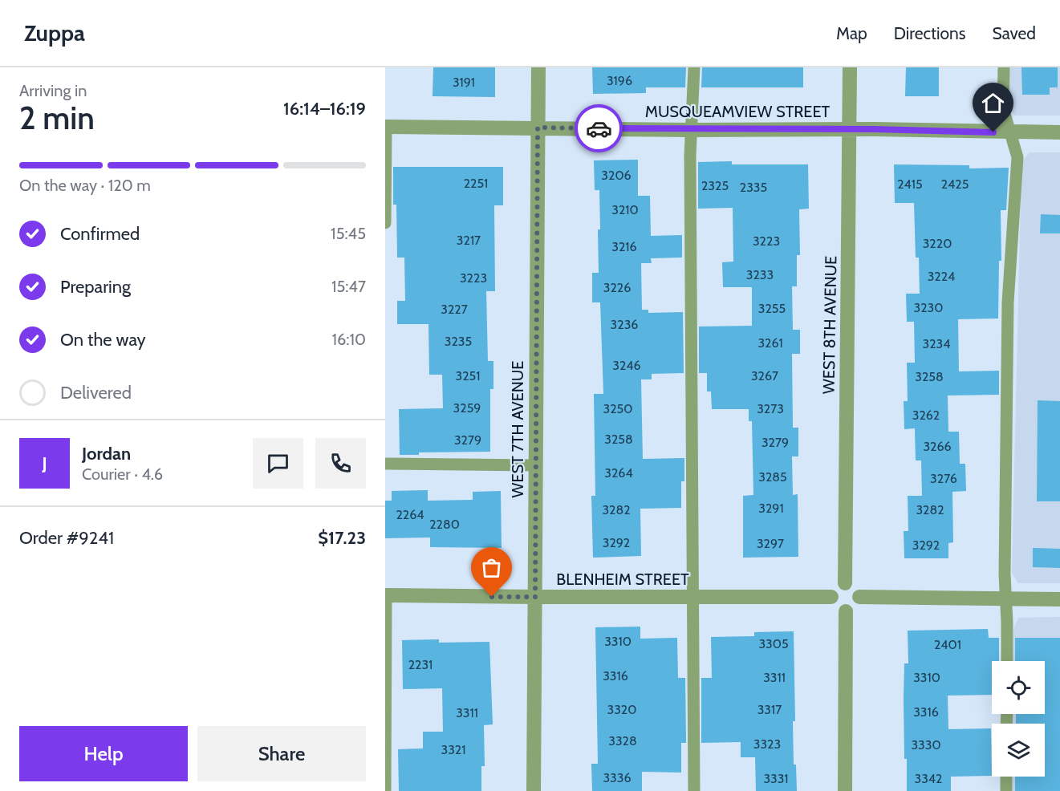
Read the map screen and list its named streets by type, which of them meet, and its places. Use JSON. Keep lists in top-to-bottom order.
{
  "streets": {
    "street": [
      "MUSQUEAMVIEW STREET",
      "WEST 8TH AVENUE",
      "WEST 7TH AVENUE",
      "BLENHEIM STREET"
    ]
  },
  "crossings": [
    ["MUSQUEAMVIEW STREET", "WEST 8TH AVENUE"],
    ["MUSQUEAMVIEW STREET", "WEST 7TH AVENUE"],
    ["WEST 8TH AVENUE", "BLENHEIM STREET"],
    ["WEST 7TH AVENUE", "BLENHEIM STREET"]
  ],
  "house_numbers": [
    "3196",
    "3191",
    "3206",
    "2251",
    "2415",
    "2425",
    "2325",
    "2335",
    "3210",
    "3217",
    "3223",
    "3220",
    "3216",
    "3233",
    "3224",
    "3223",
    "3226",
    "3230",
    "3255",
    "3227",
    "3236",
    "3235",
    "3261",
    "3234",
    "3246",
    "3251",
    "3267",
    "3258",
    "3259",
    "3250",
    "3273",
    "3262",
    "3258",
    "3279",
    "3279",
    "3266",
    "3264",
    "3285",
    "3276",
    "3291",
    "3282",
    "3282",
    "2264",
    "2280",
    "3292",
    "3297",
    "3292",
    "3310",
    "3305",
    "2401",
    "2231",
    "3316",
    "3311",
    "3310",
    "3320",
    "3317",
    "3316",
    "3311",
    "3328",
    "3323",
    "3330",
    "3321",
    "3336",
    "3331",
    "3342"
  ],
  "page": {
    "header": "Zuppa",
    "nav": ["Map", "Directions", "Saved"],
    "heading": ["2 min", "Arriving in", "16:14–16:19"],
    "panel": [
      "Jordan",
      "Courier · 4.6",
      "Order #9241",
      "$17.23"
    ],
    "bar": "On the way · 120 m",
    "list": [
      ["Confirmed", "15:45"],
      ["Preparing", "15:47"],
      ["On the way", "16:10"],
      "Delivered"
    ],
    "round": "J",
    "buttons": ["Help", "Share"]
  }
}
